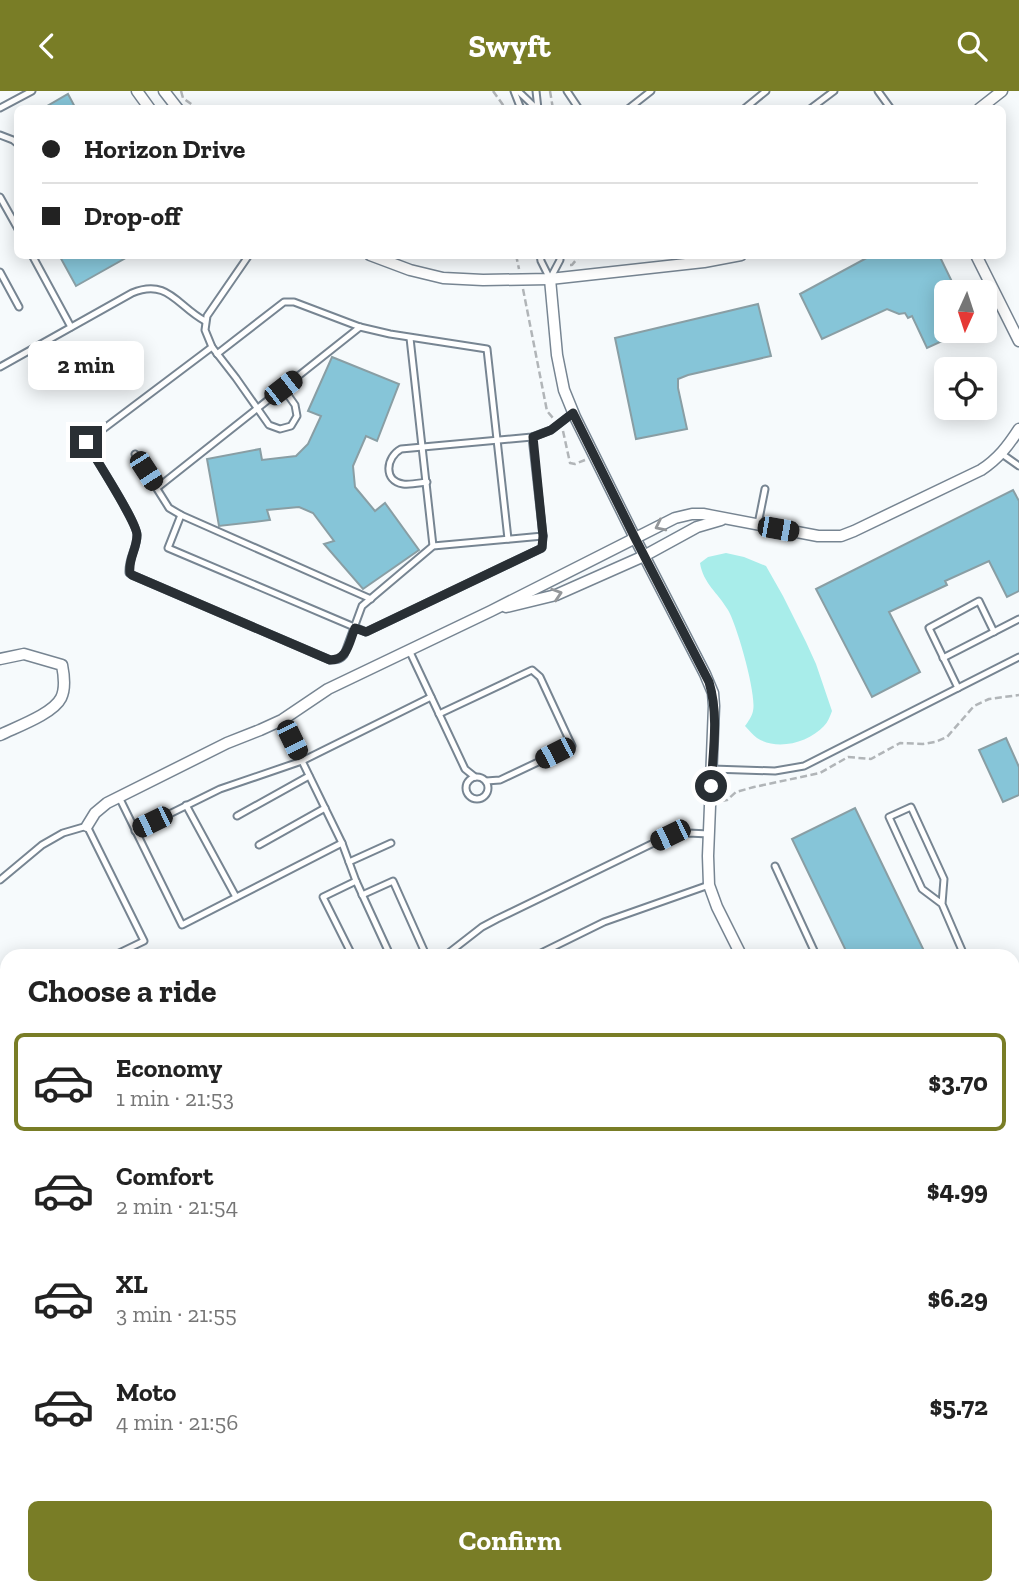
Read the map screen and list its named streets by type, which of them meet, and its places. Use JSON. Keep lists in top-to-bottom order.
{
  "north": "bottom",
  "page": {
    "header": "Swyft",
    "banner": ["Horizon Drive", "Drop-off"],
    "bubble": "2 min",
    "heading": "Choose a ride",
    "list": [
      {
        "name": "Economy",
        "note": "1 min · 21:53",
        "value": "$3.70"
      },
      {
        "name": "Comfort",
        "note": "2 min · 21:54",
        "value": "$4.99"
      },
      {
        "name": "XL",
        "note": "3 min · 21:55",
        "value": "$6.29"
      },
      {
        "name": "Moto",
        "note": "4 min · 21:56",
        "value": "$5.72"
      }
    ],
    "buttons": "Confirm"
  }
}
